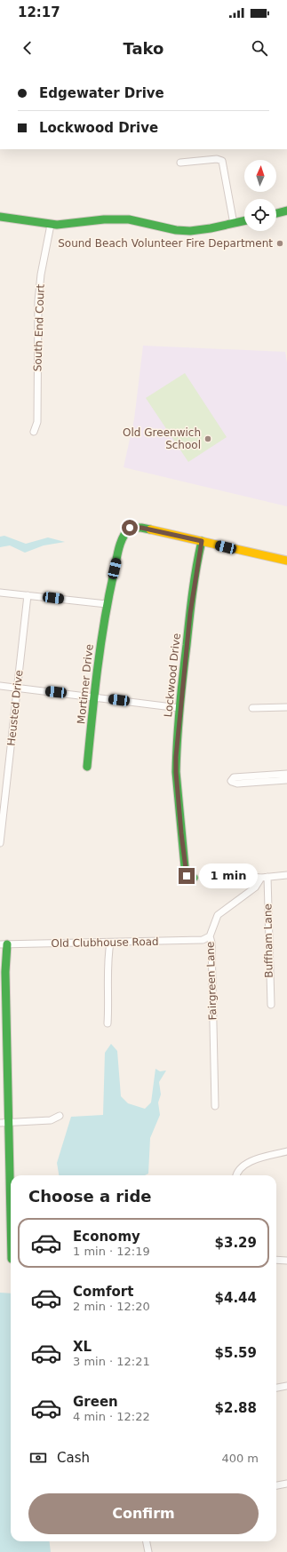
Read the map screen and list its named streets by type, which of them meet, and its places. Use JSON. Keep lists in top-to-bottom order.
{
  "streets": {
    "street": [
      "South End Court",
      "Lockwood Drive",
      "Mortimer Drive",
      "Heusted Drive",
      "Buffham Lane",
      "Old Clubhouse Road",
      "Fairgreen Lane"
    ]
  },
  "crossings": [
    ["Lockwood Drive", "Mortimer Drive"],
    ["Buffham Lane", "Fairgreen Lane"],
    ["Old Clubhouse Road", "Fairgreen Lane"]
  ],
  "places": ["Sound Beach Volunteer Fire Department", "Old Greenwich School"],
  "north": "top",
  "page": {
    "status": "12:17",
    "header": "Tako",
    "banner": ["Edgewater Drive", "Lockwood Drive"],
    "bubble": "1 min",
    "heading": "Choose a ride",
    "list": [
      {
        "name": "Economy",
        "note": "1 min · 12:19",
        "value": "$3.29"
      },
      {
        "name": "Comfort",
        "note": "2 min · 12:20",
        "value": "$4.44"
      },
      {
        "name": "XL",
        "note": "3 min · 12:21",
        "value": "$5.59"
      },
      {
        "name": "Green",
        "note": "4 min · 12:22",
        "value": "$2.88"
      }
    ],
    "pay": ["Cash", "400 m"],
    "buttons": "Confirm"
  }
}
